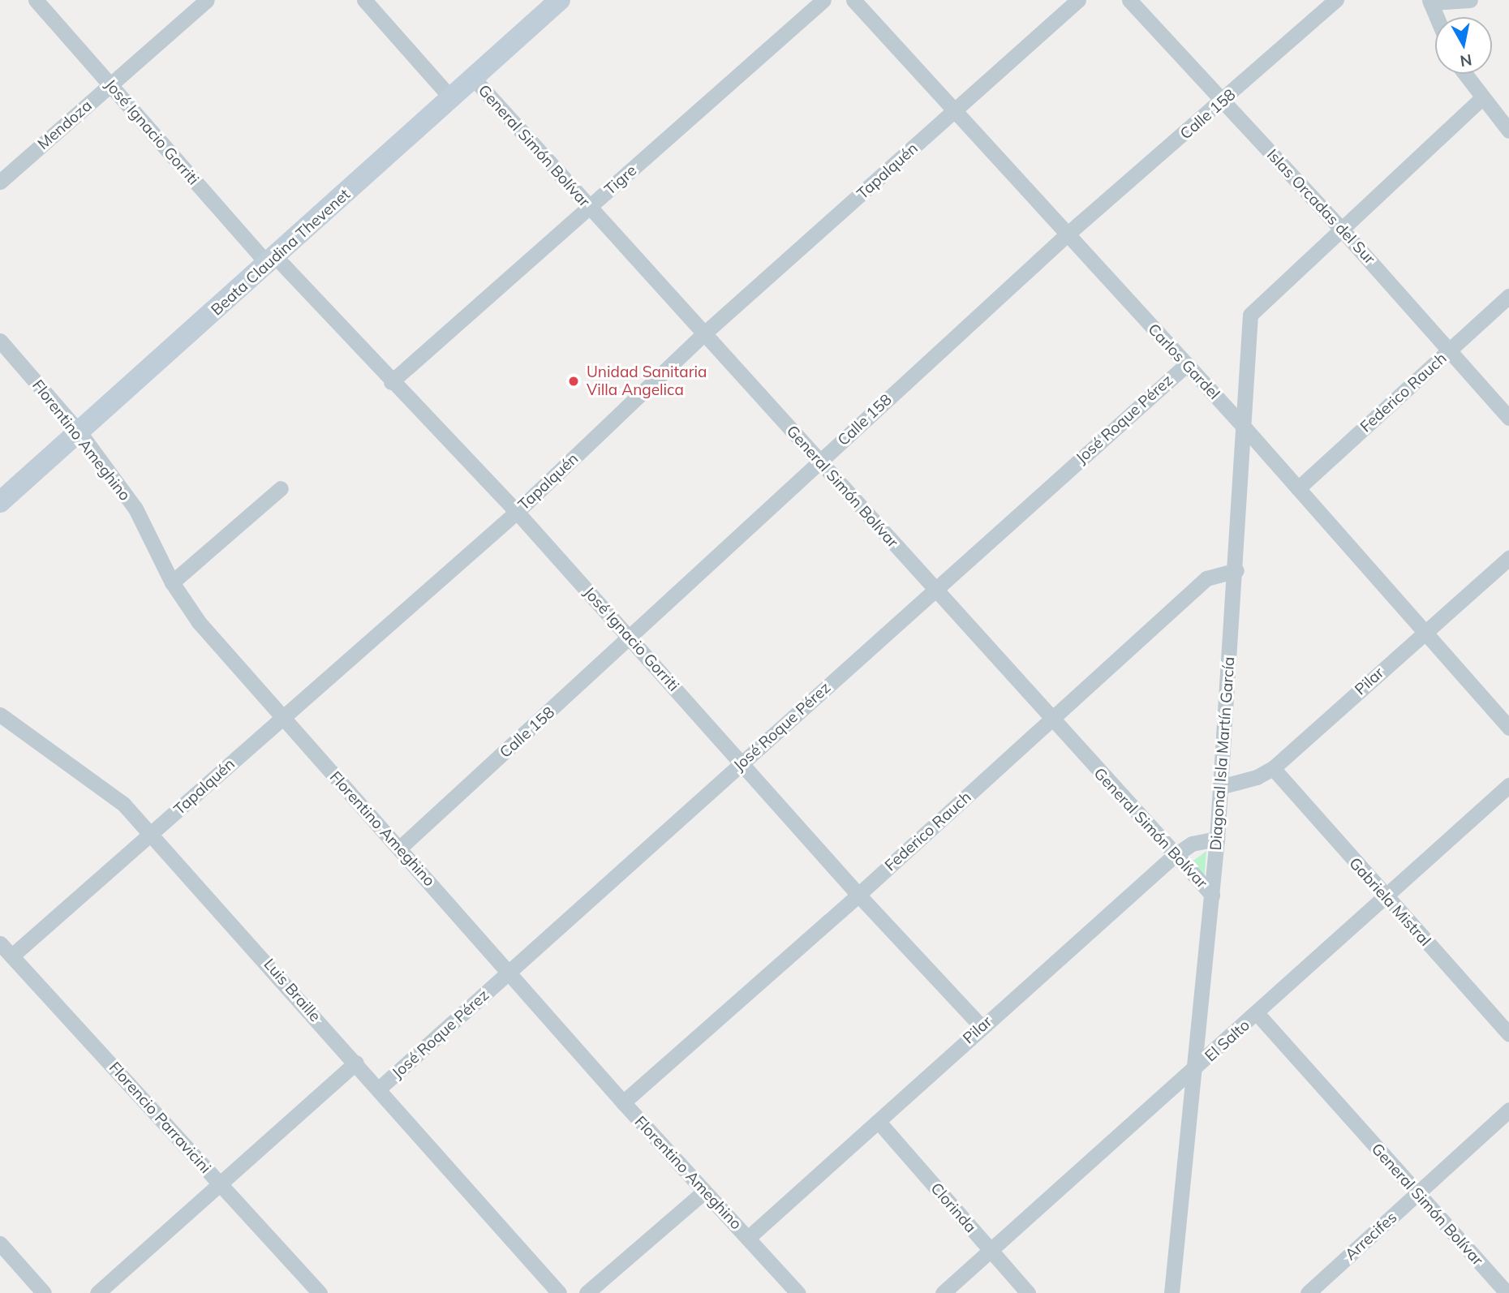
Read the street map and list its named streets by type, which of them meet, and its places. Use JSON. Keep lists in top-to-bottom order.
{
  "streets": {
    "main road": ["Beata Claudina Thevenet"],
    "street": [
      "Calle 158",
      "Mendoza",
      "José Ignacio Gorriti",
      "General Simón Bolívar",
      "Tapalquén",
      "Tigre",
      "Islas Orcadas del Sur",
      "Carlos Gardel",
      "Federico Rauch",
      "José Roque Pérez",
      "Florentino Ameghino",
      "Pilar",
      "Diagonal Isla Martín García",
      "Gabriela Mistral",
      "Luis Braille",
      "El Salto",
      "Florencio Parravicini",
      "Clorinda",
      "Arrecifes"
    ]
  },
  "crossings": [
    ["Calle 158", "José Ignacio Gorriti"],
    ["Calle 158", "General Simón Bolívar"],
    ["Calle 158", "Islas Orcadas del Sur"],
    ["Calle 158", "Carlos Gardel"],
    ["Calle 158", "Florentino Ameghino"],
    ["Mendoza", "José Ignacio Gorriti"],
    ["José Ignacio Gorriti", "Tapalquén"],
    ["José Ignacio Gorriti", "Tigre"],
    ["José Ignacio Gorriti", "Beata Claudina Thevenet"],
    ["José Ignacio Gorriti", "Federico Rauch"],
    ["José Ignacio Gorriti", "José Roque Pérez"],
    ["José Ignacio Gorriti", "Pilar"],
    ["General Simón Bolívar", "Tapalquén"],
    ["General Simón Bolívar", "Tigre"],
    ["General Simón Bolívar", "Beata Claudina Thevenet"],
    ["General Simón Bolívar", "Federico Rauch"],
    ["General Simón Bolívar", "José Roque Pérez"],
    ["General Simón Bolívar", "Pilar"],
    ["General Simón Bolívar", "Diagonal Isla Martín García"],
    ["General Simón Bolívar", "El Salto"],
    ["General Simón Bolívar", "Arrecifes"],
    ["Tapalquén", "Carlos Gardel"],
    ["Tapalquén", "Florentino Ameghino"],
    ["Tapalquén", "Luis Braille"],
    ["Tapalquén", "Florencio Parravicini"],
    ["Islas Orcadas del Sur", "Federico Rauch"],
    ["Islas Orcadas del Sur", "Diagonal Isla Martín García"],
    ["Beata Claudina Thevenet", "Florentino Ameghino"],
    ["Carlos Gardel", "Federico Rauch"],
    ["Carlos Gardel", "José Roque Pérez"],
    ["Carlos Gardel", "Pilar"],
    ["Carlos Gardel", "Diagonal Isla Martín García"],
    ["Federico Rauch", "Florentino Ameghino"],
    ["Federico Rauch", "Diagonal Isla Martín García"],
    ["José Roque Pérez", "Florentino Ameghino"],
    ["José Roque Pérez", "Luis Braille"],
    ["Florentino Ameghino", "Pilar"],
    ["Pilar", "Diagonal Isla Martín García"],
    ["Pilar", "Gabriela Mistral"],
    ["Pilar", "Clorinda"],
    ["Diagonal Isla Martín García", "El Salto"],
    ["Gabriela Mistral", "El Salto"],
    ["El Salto", "Clorinda"]
  ],
  "places": ["Unidad Sanitaria Villa Angelica"],
  "north": "bottom"
}
